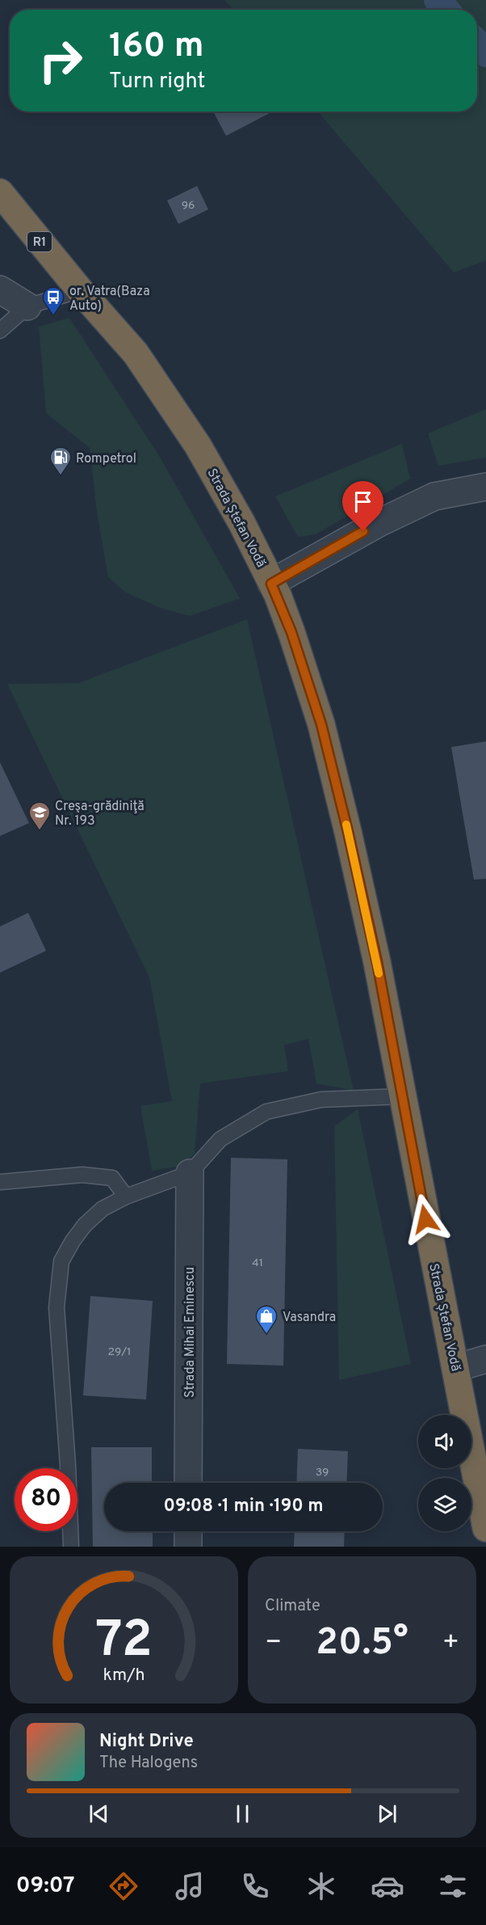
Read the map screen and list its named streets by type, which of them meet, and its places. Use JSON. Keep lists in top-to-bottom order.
{
  "streets": {
    "highway": ["R1", "Strada Ștefan Vodă"],
    "street": ["Strada Mihai Eminescu"]
  },
  "places": {
    "bus stop": ["or. Vatra(Baza Auto)"],
    "fuel station": ["Rompetrol"],
    "school or university": ["Creşa-grădiniţă Nr. 193"],
    "shop": ["Vasandra"]
  },
  "house_numbers": [
    "96",
    "41",
    "29/1",
    "39"
  ],
  "page": {
    "turn": ["160 m", "Turn right"],
    "limit": "80",
    "trip": "09:08 · 1 min · 190 m",
    "tile": "Climate",
    "heat": ["−", "20.5°", "+"],
    "song": ["Night Drive", "The Halogens"],
    "tabs": "09:07",
    "gauge": ["72", "km/h"]
  }
}
